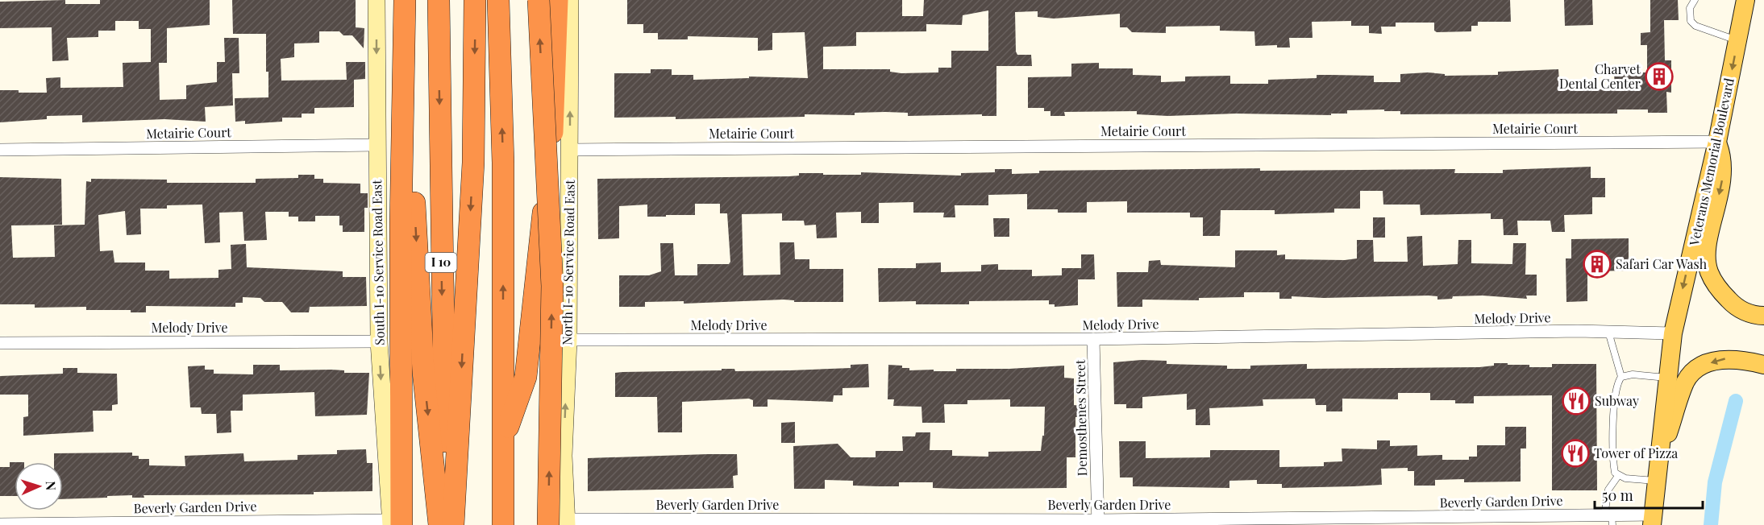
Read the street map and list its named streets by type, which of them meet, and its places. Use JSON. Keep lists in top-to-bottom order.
{
  "streets": {
    "highway": ["I 10"],
    "main road": ["Veterans Memorial Boulevard"],
    "street": [
      "Metairie Court",
      "South I-10 Service Road East",
      "North I-10 Service Road East",
      "Melody Drive",
      "Demosthenes Street",
      "Beverly Garden Drive"
    ]
  },
  "crossings": [
    ["Metairie Court", "Veterans Memorial Boulevard"],
    ["Metairie Court", "South I-10 Service Road East"],
    ["Metairie Court", "North I-10 Service Road East"],
    ["Veterans Memorial Boulevard", "Melody Drive"],
    ["Veterans Memorial Boulevard", "Beverly Garden Drive"],
    ["South I-10 Service Road East", "Melody Drive"],
    ["South I-10 Service Road East", "Beverly Garden Drive"],
    ["North I-10 Service Road East", "Melody Drive"],
    ["North I-10 Service Road East", "Beverly Garden Drive"],
    ["Melody Drive", "Demosthenes Street"],
    ["Demosthenes Street", "Beverly Garden Drive"]
  ],
  "one_way": ["Veterans Memorial Boulevard", "South I-10 Service Road East", "North I-10 Service Road East"],
  "places": {
    "building": ["Charvet Dental Center", "Safari Car Wash"],
    "restaurant": ["Subway", "Tower of Pizza"]
  },
  "scale_bar": "50 m",
  "north": "right"
}
